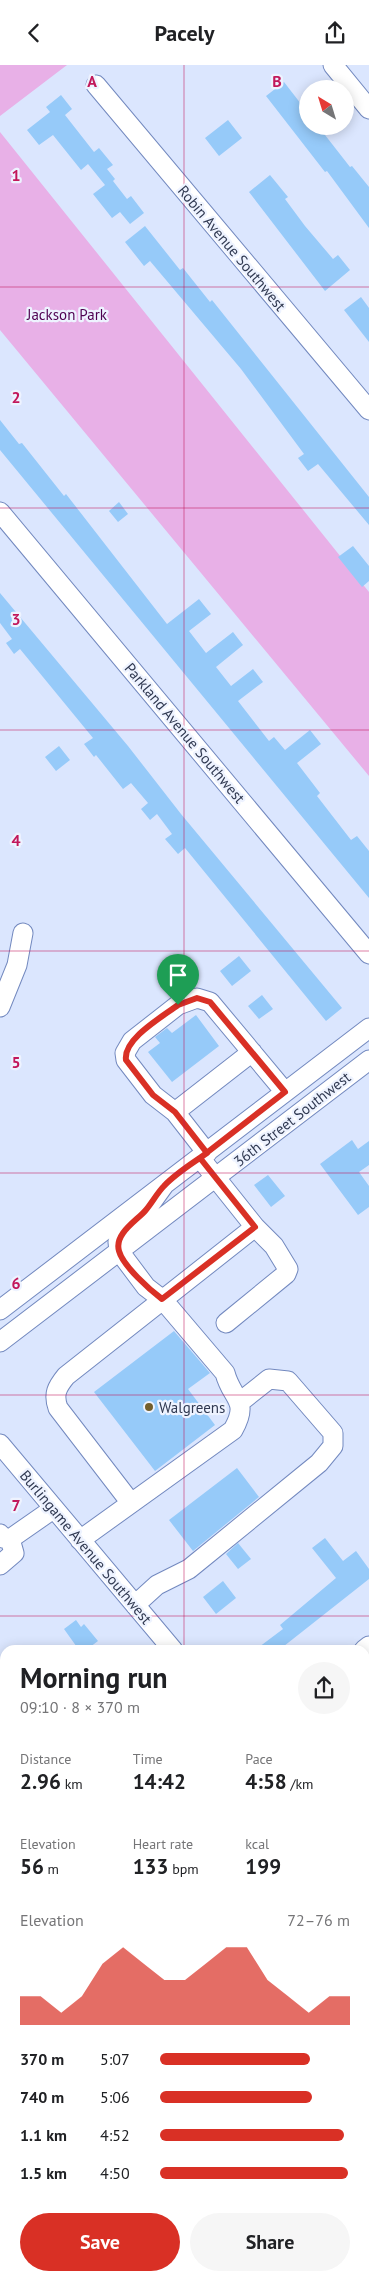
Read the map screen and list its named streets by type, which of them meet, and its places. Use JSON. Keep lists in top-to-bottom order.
{
  "streets": {
    "street": [
      "Robin Avenue Southwest",
      "Parkland Avenue Southwest",
      "36th Street Southwest",
      "Burlingame Avenue Southwest"
    ]
  },
  "parks": ["Jackson Park"],
  "places": ["Walgreens"],
  "north": "top left",
  "page": {
    "header": "Pacely",
    "heading": ["Morning run", "09:10 · 8 × 370 m"],
    "stats": [
      ["Distance", "2.96 km"],
      ["Time", "14:42"],
      ["Pace", "4:58 /km"],
      ["Elevation", "56 m"],
      ["Heart rate", "133 bpm"],
      ["kcal", "199"]
    ],
    "chart": ["Elevation", "72–76 m"],
    "list": [
      {
        "name": "370 m",
        "note": "5:07"
      },
      {
        "name": "740 m",
        "note": "5:06"
      },
      {
        "name": "1.1 km",
        "note": "4:52"
      },
      {
        "name": "1.5 km",
        "note": "4:50"
      }
    ],
    "buttons": ["Save", "Share"]
  },
  "grid": {
    "columns": ["A", "B"],
    "rows": [
      "1",
      "2",
      "3",
      "4",
      "5",
      "6",
      "7"
    ]
  }
}
